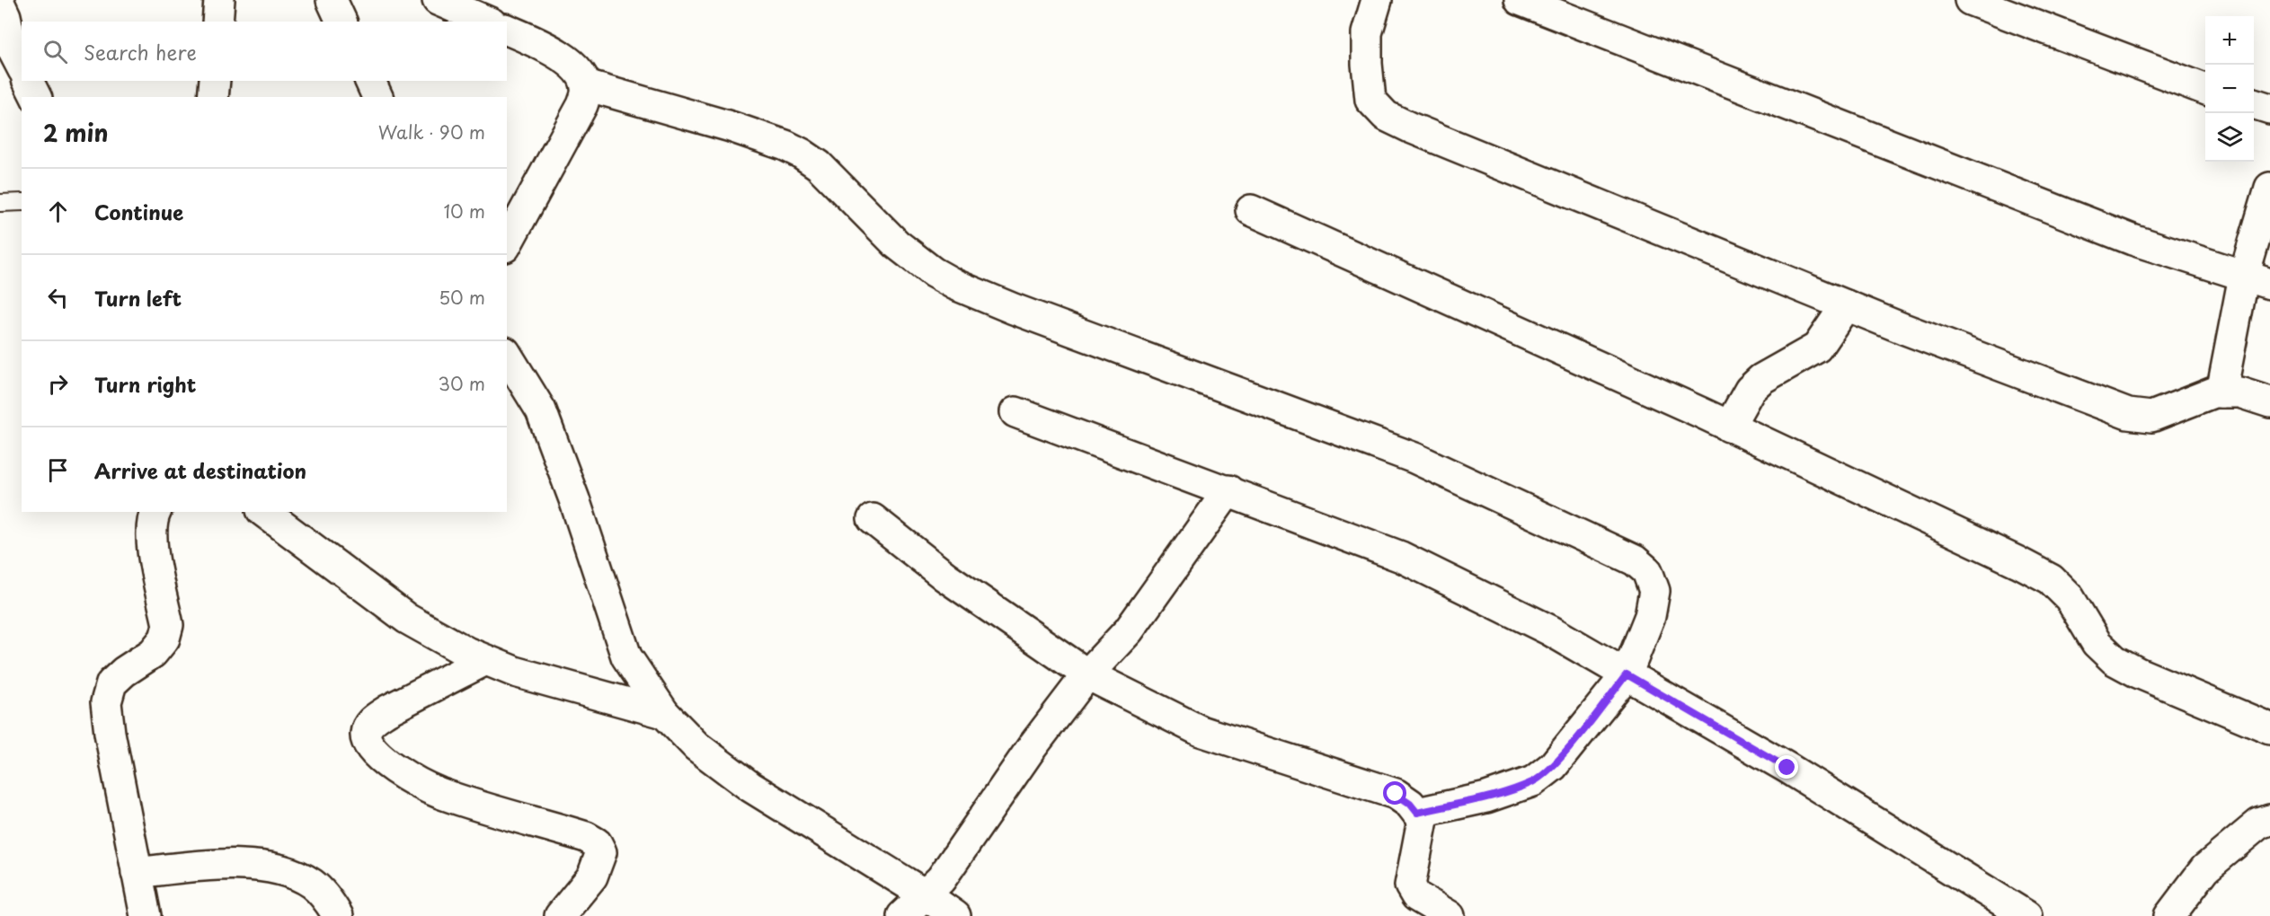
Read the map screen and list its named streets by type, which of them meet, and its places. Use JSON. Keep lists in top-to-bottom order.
{
  "page": {
    "map_buttons": ["+", "−"],
    "search": "Search here",
    "heading": ["2 min", "Walk · 90 m"],
    "list": [
      ["Continue", "10 m"],
      ["Turn left", "50 m"],
      ["Turn right", "30 m"],
      "Arrive at destination"
    ]
  }
}
